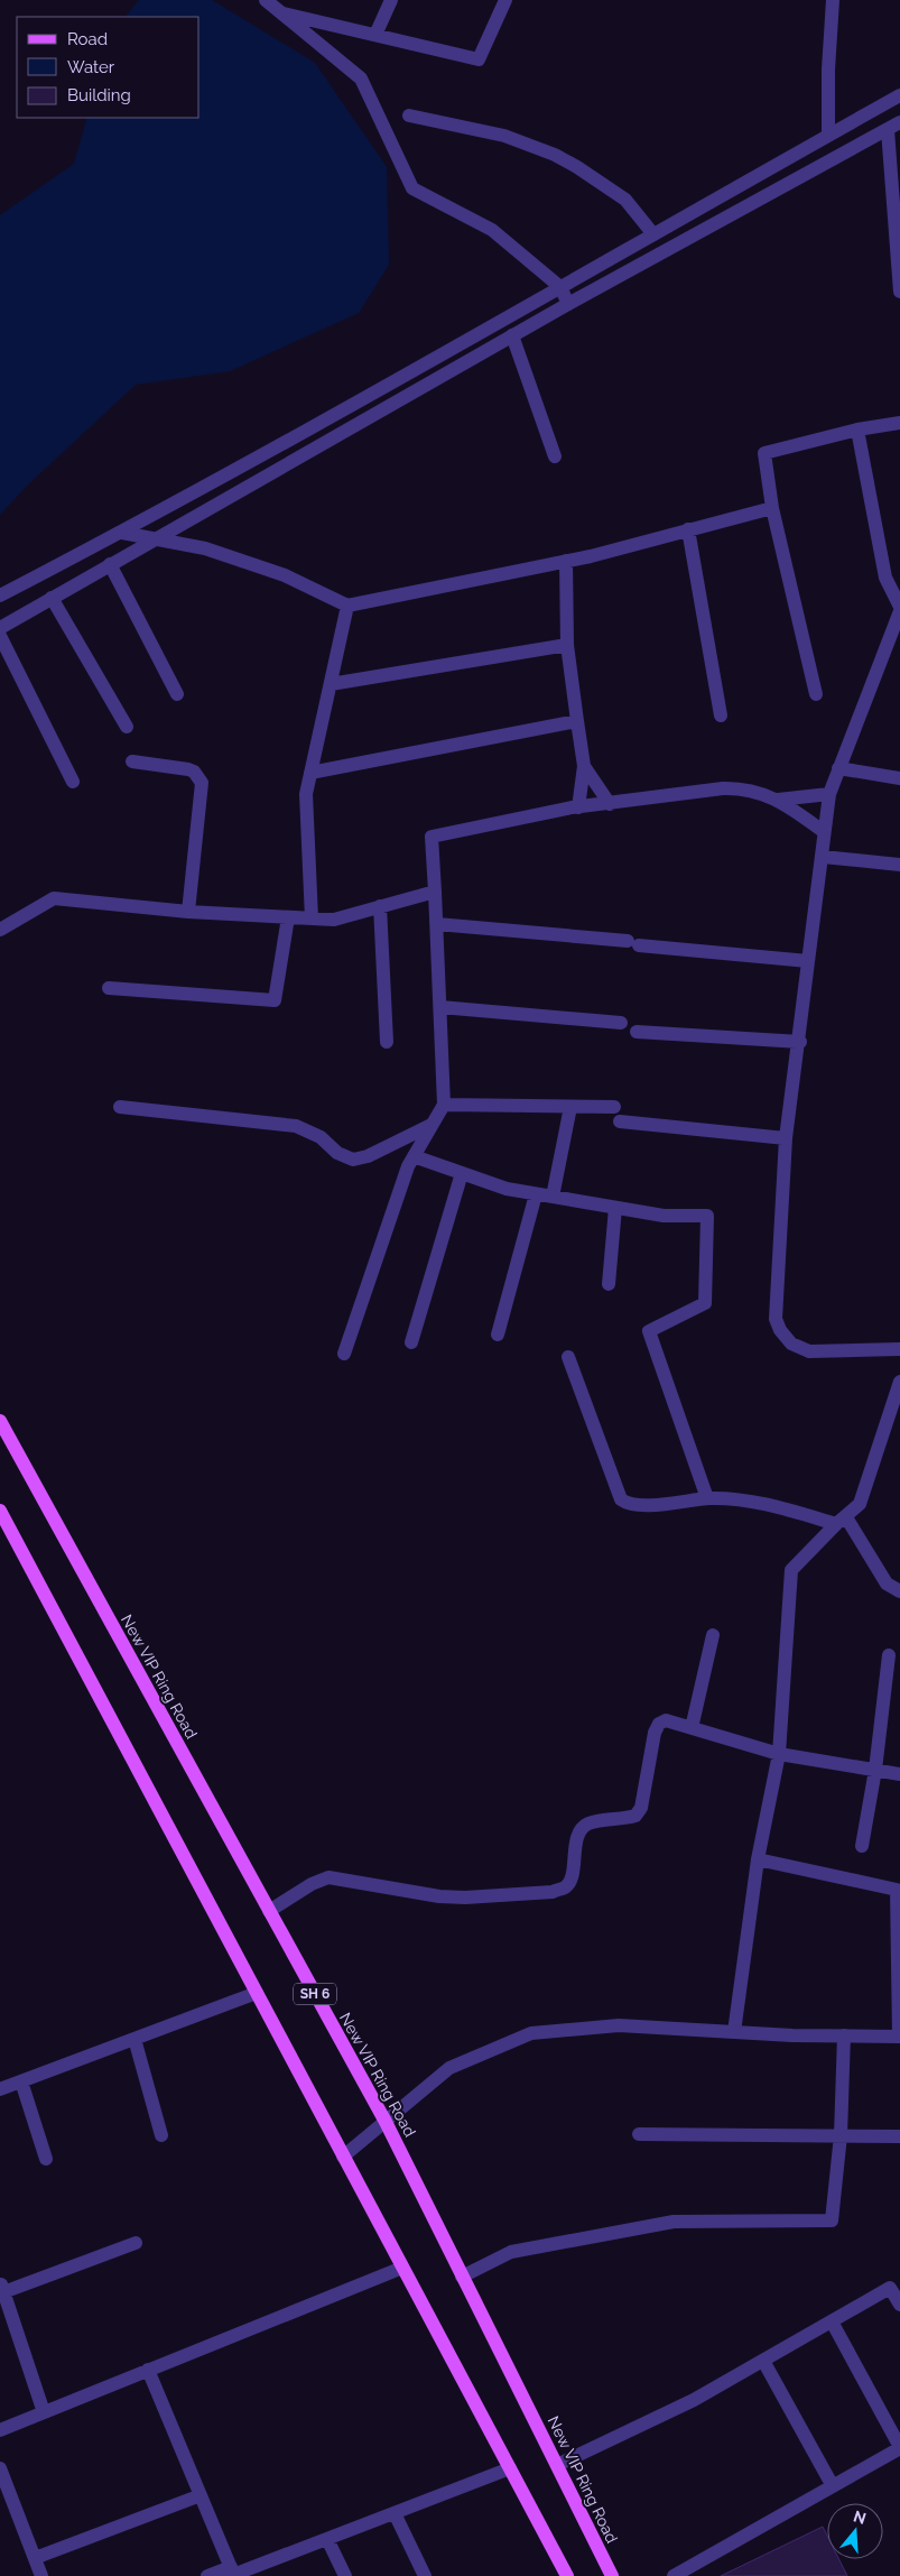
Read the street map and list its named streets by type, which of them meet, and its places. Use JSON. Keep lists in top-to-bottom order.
{
  "streets": {
    "main road": ["New VIP Ring Road", "SH 6"]
  },
  "legend": ["Road", "Water", "Building"],
  "north": "top"
}
